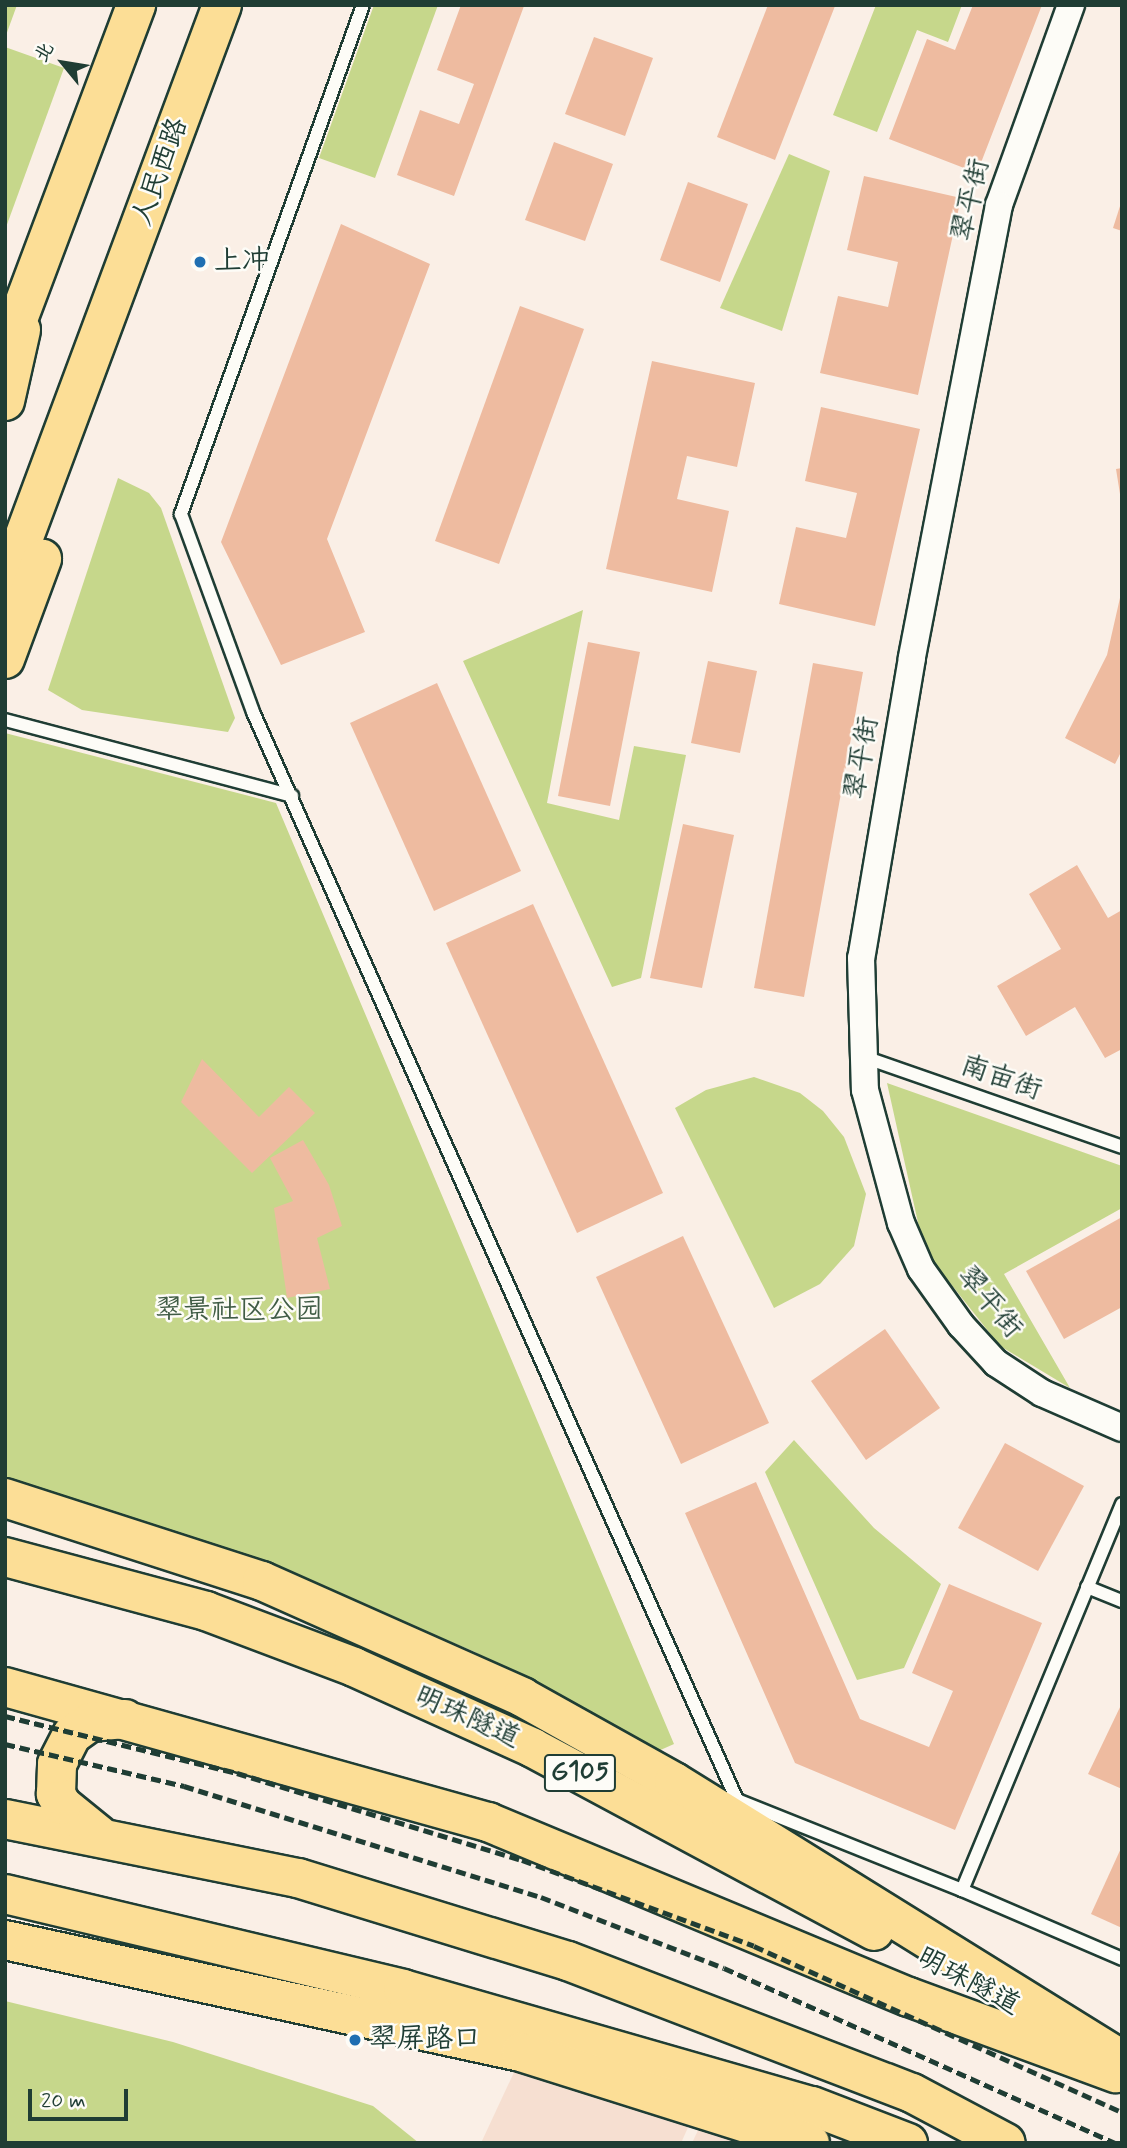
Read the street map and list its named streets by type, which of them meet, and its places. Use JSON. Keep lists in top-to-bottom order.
{
  "streets": {
    "main road": ["人民西路", "明珠隧道", "G105"],
    "street": ["翠平街"],
    "lane": ["南亩街"]
  },
  "crossings": [
    ["翠平街", "南亩街"]
  ],
  "parks": ["翠景社区公园"],
  "places": ["上冲", "翠屏路口"],
  "scale_bar": "20 m",
  "north": "top left"
}
